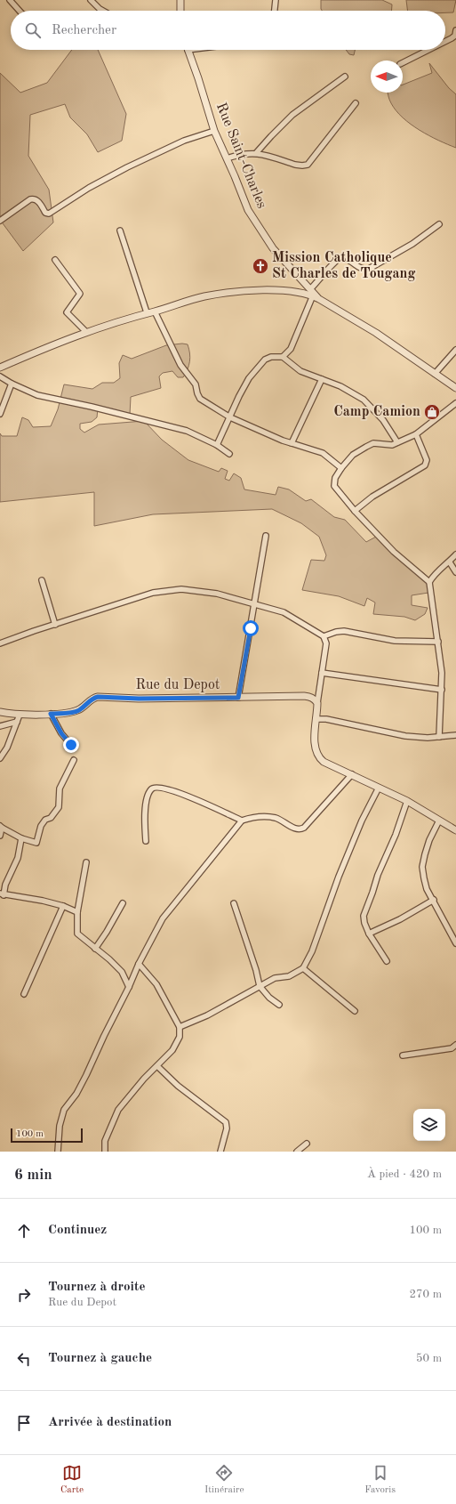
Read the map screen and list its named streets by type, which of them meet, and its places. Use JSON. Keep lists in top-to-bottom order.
{
  "streets": {
    "street": ["Rue Saint-Charles", "Rue du Depot"]
  },
  "places": {
    "church": ["Mission Catholique St Charles de Tougang"],
    "shop": ["Camp Camion"]
  },
  "scale_bar": "100 m",
  "north": "left",
  "page": {
    "search": "Rechercher",
    "scale": "100 m",
    "heading": ["6 min", "À pied · 420 m"],
    "list": [
      ["Continuez", "100 m"],
      ["Tournez à droite", "Rue du Depot", "270 m"],
      ["Tournez à gauche", "50 m"],
      "Arrivée à destination"
    ],
    "nav": ["Carte", "Itinéraire", "Favoris"]
  }
}
